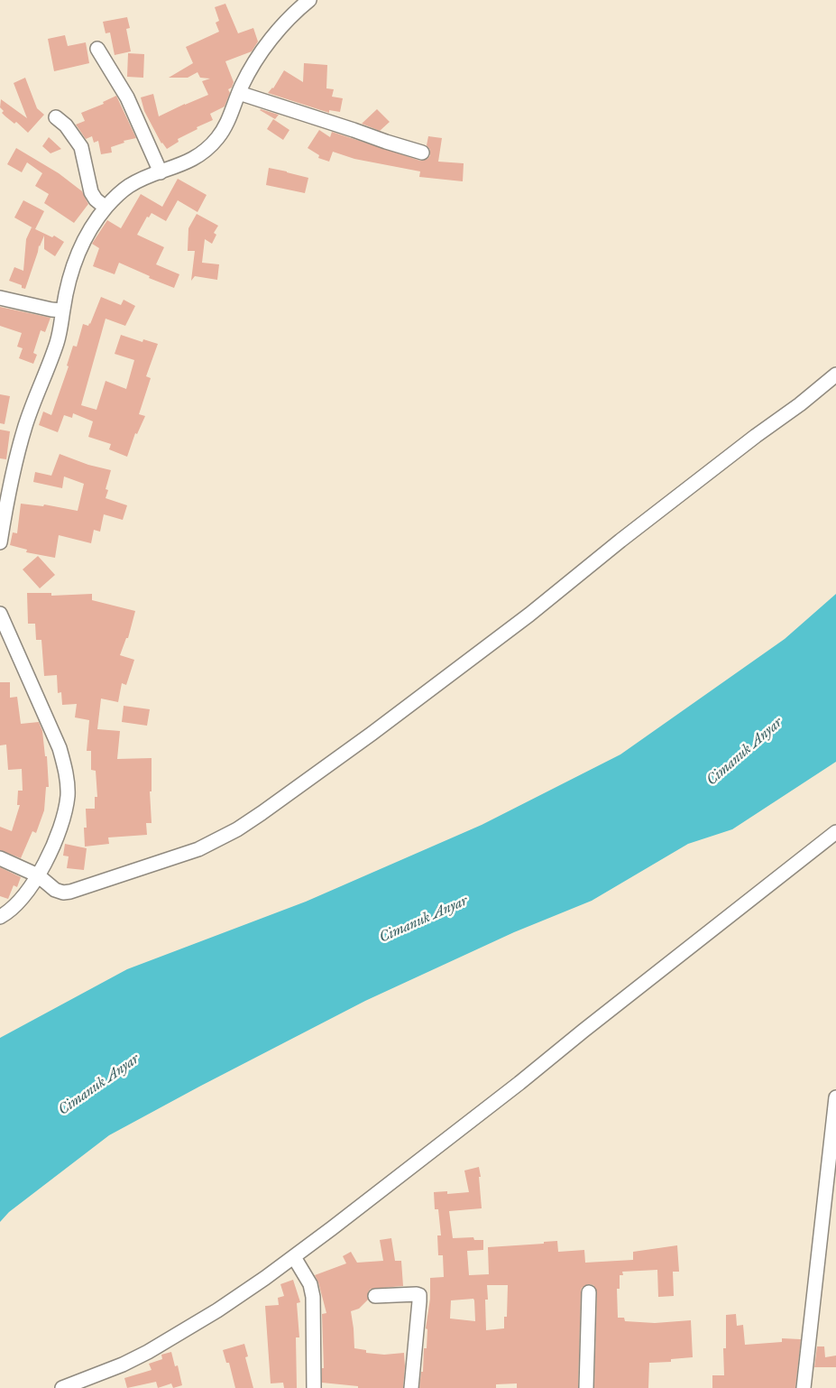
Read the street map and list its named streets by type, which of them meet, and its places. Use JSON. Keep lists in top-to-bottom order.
{
  "water": ["Cimanuk Anyar"]
}
